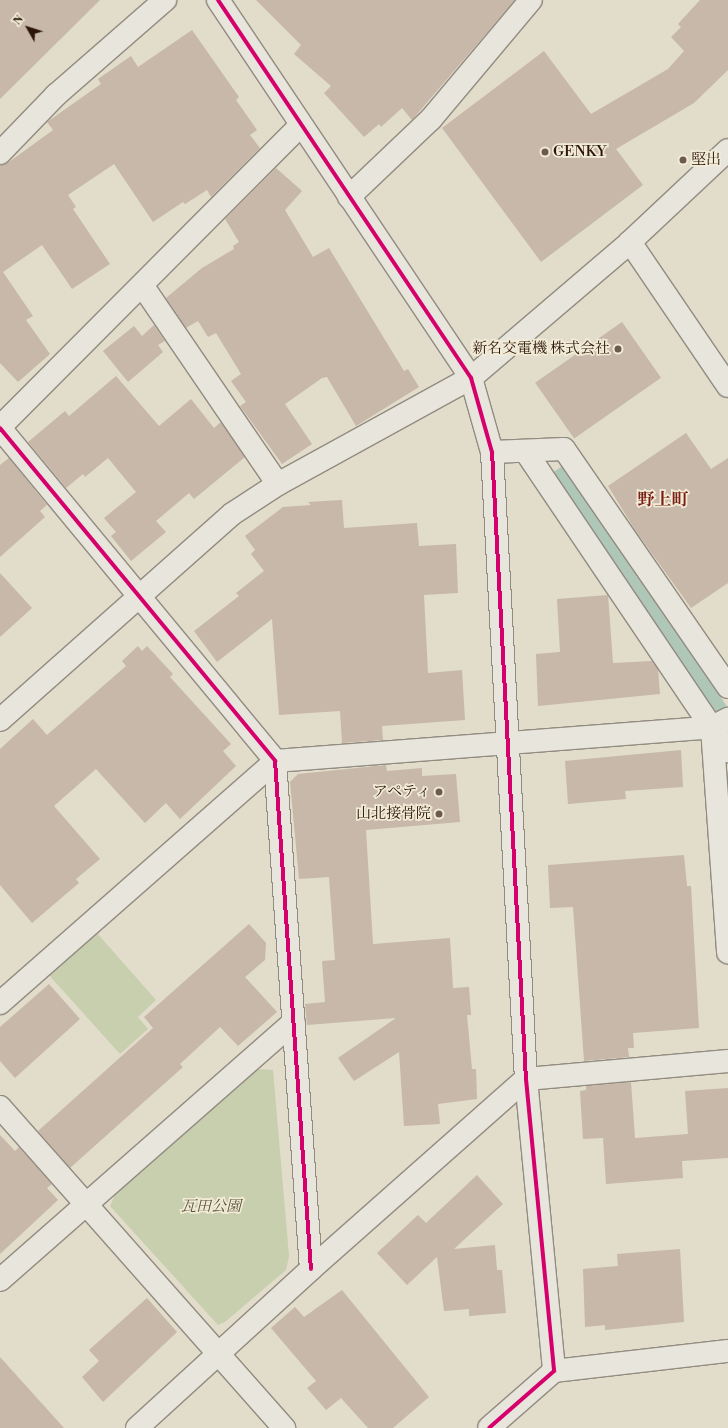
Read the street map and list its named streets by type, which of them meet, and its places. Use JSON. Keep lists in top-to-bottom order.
{
  "districts": ["野上町"],
  "parks": ["瓦田公園"],
  "places": [
    "GENKY",
    "堅出",
    "新名交電機 株式会社",
    "アペティ",
    "山北接骨院"
  ],
  "north": "top left"
}
